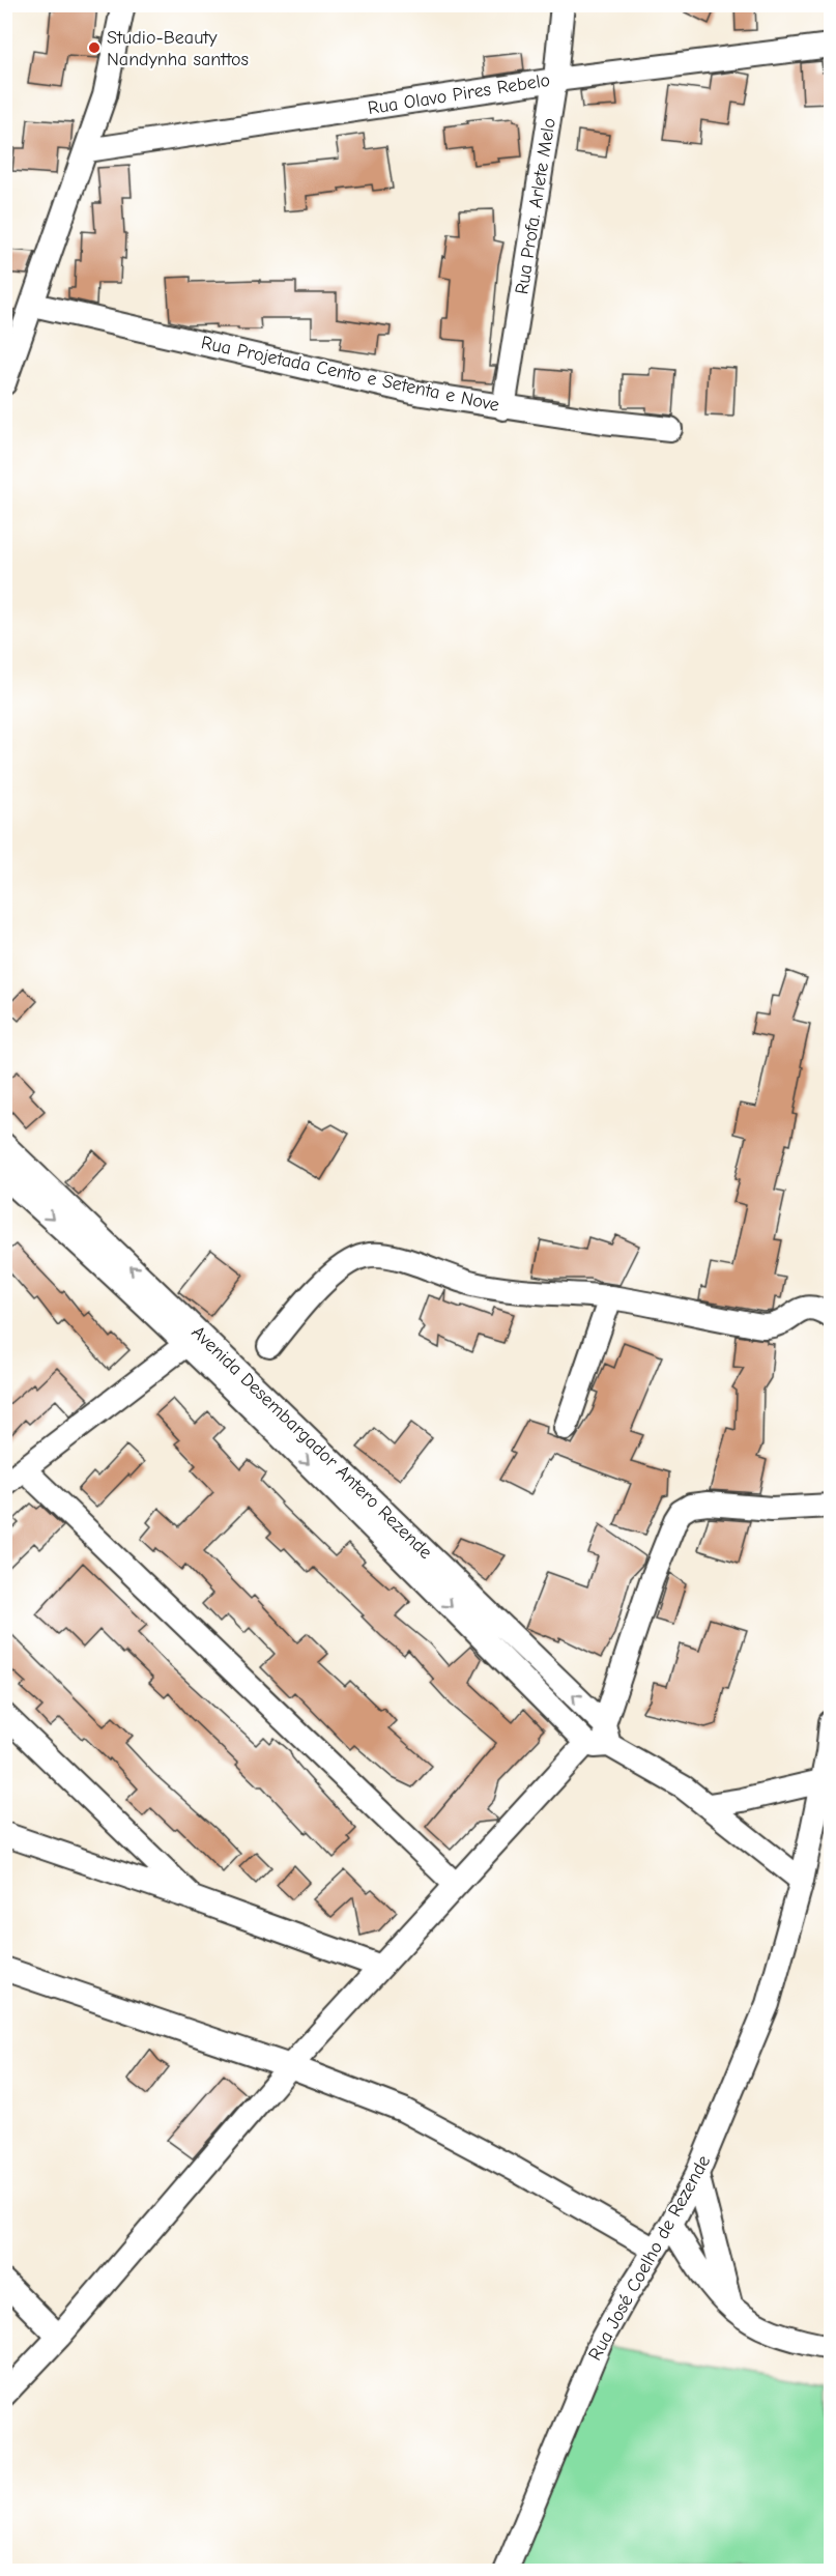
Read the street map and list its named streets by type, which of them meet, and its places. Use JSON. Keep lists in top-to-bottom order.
{
  "streets": {
    "street": [
      "Rua Olavo Pires Rebelo",
      "Rua Profa. Arlete Melo",
      "Rua Projetada Cento e Setenta e Nove",
      "Avenida Desembargador Antero Rezende",
      "Rua José Coelho de Rezende"
    ]
  },
  "crossings": [
    ["Rua Olavo Pires Rebelo", "Rua Profa. Arlete Melo"],
    ["Rua Profa. Arlete Melo", "Rua Projetada Cento e Setenta e Nove"],
    ["Avenida Desembargador Antero Rezende", "Rua José Coelho de Rezende"]
  ],
  "places": ["Studio-Beauty Nandynha santtos"]
}
